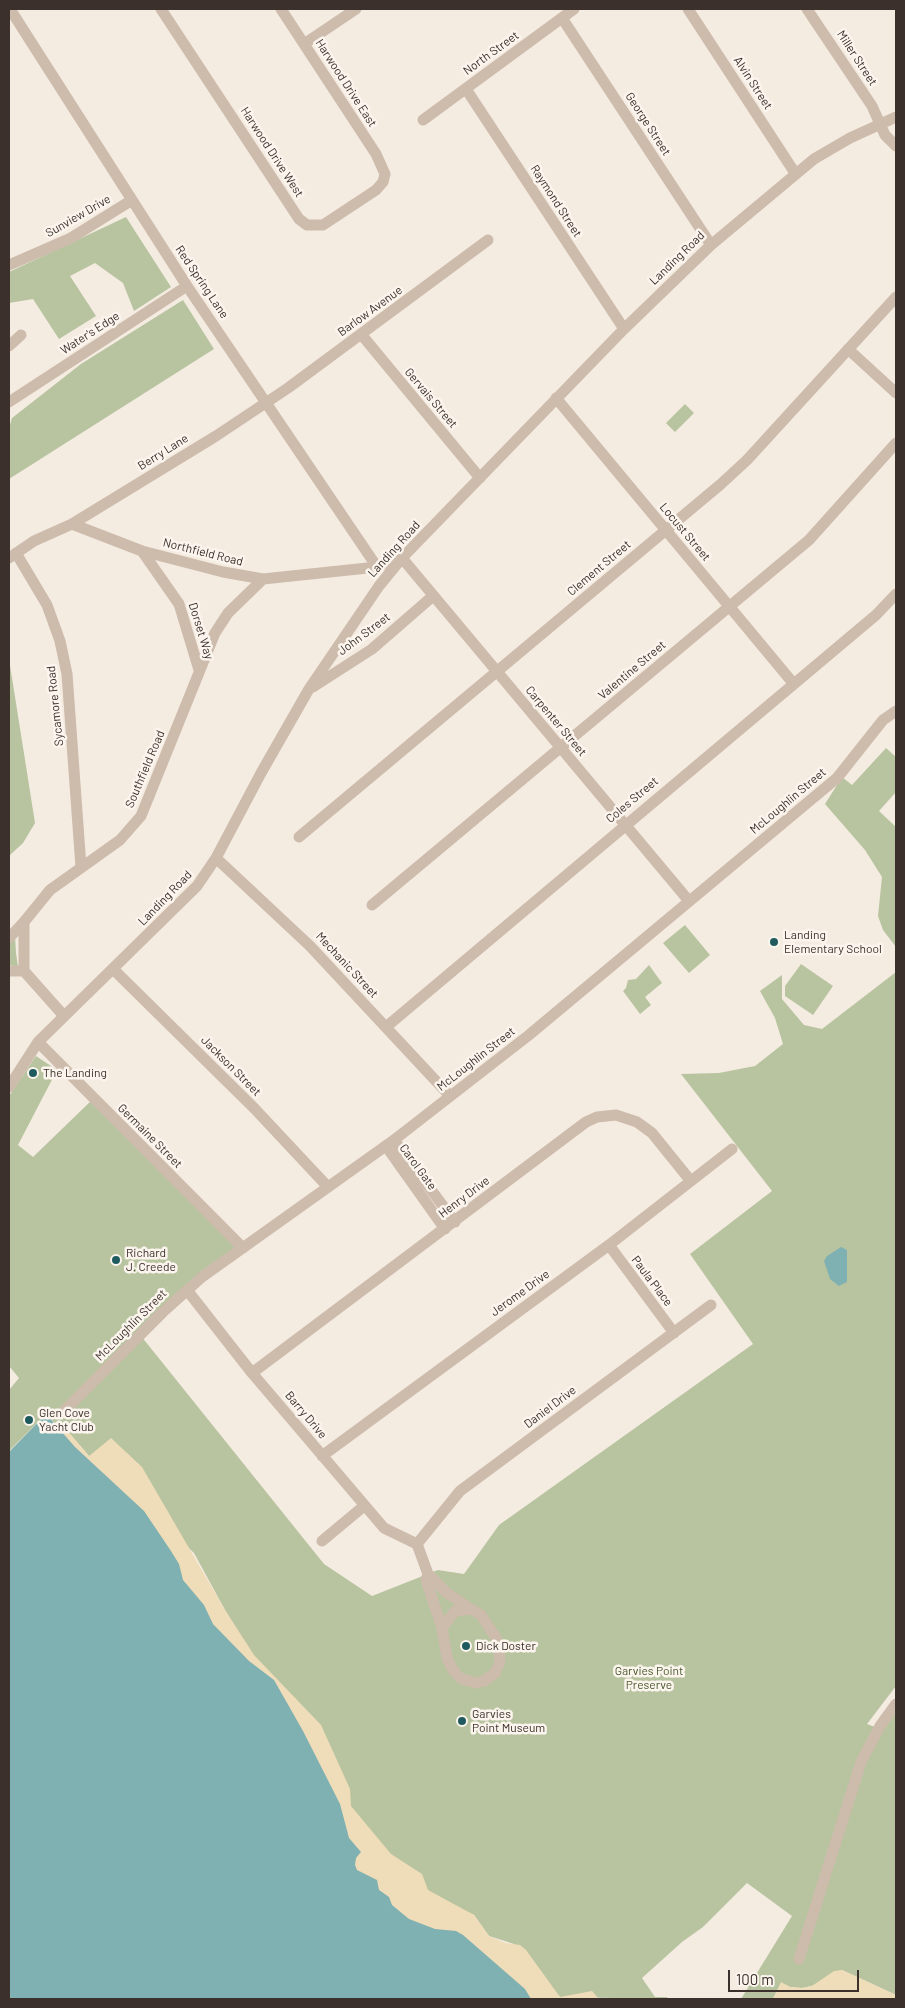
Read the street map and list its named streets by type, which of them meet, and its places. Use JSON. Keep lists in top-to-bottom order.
{
  "streets": {
    "street": [
      "North Street",
      "Miller Street",
      "Harwood Drive East",
      "Alvin Street",
      "George Street",
      "Harwood Drive West",
      "Raymond Street",
      "Sunview Drive",
      "Landing Road",
      "Red Spring Lane",
      "Barlow Avenue",
      "Water's Edge",
      "Gervais Street",
      "Berry Lane",
      "Locust Street",
      "Northfield Road",
      "Clement Street",
      "Dorset Way",
      "John Street",
      "Valentine Street",
      "Sycamore Road",
      "Carpenter Street",
      "Southfield Road",
      "Coles Street",
      "McLoughlin Street",
      "Mechanic Street",
      "Jackson Street",
      "Germaine Street",
      "Carol Gate",
      "Henry Drive",
      "Paula Place",
      "Jerome Drive",
      "Daniel Drive",
      "Barry Drive"
    ]
  },
  "crossings": [
    ["North Street", "George Street"],
    ["North Street", "Raymond Street"],
    ["Miller Street", "Landing Road"],
    ["Harwood Drive East", "Harwood Drive West"],
    ["Alvin Street", "Landing Road"],
    ["George Street", "Landing Road"],
    ["Raymond Street", "Landing Road"],
    ["Sunview Drive", "Red Spring Lane"],
    ["Landing Road", "Gervais Street"],
    ["Landing Road", "Locust Street"],
    ["Landing Road", "Northfield Road"],
    ["Landing Road", "John Street"],
    ["Landing Road", "Carpenter Street"],
    ["Landing Road", "Mechanic Street"],
    ["Landing Road", "Jackson Street"],
    ["Landing Road", "Germaine Street"],
    ["Red Spring Lane", "Barlow Avenue"],
    ["Red Spring Lane", "Water's Edge"],
    ["Red Spring Lane", "Berry Lane"],
    ["Red Spring Lane", "Northfield Road"],
    ["Barlow Avenue", "Gervais Street"],
    ["Barlow Avenue", "Berry Lane"],
    ["Berry Lane", "Northfield Road"],
    ["Locust Street", "Clement Street"],
    ["Locust Street", "Valentine Street"],
    ["Locust Street", "Coles Street"],
    ["Northfield Road", "Dorset Way"],
    ["Northfield Road", "Carpenter Street"],
    ["Northfield Road", "Southfield Road"],
    ["Clement Street", "Carpenter Street"],
    ["Dorset Way", "Southfield Road"],
    ["John Street", "Carpenter Street"],
    ["Valentine Street", "Carpenter Street"],
    ["Sycamore Road", "Southfield Road"],
    ["Carpenter Street", "Coles Street"],
    ["Carpenter Street", "McLoughlin Street"],
    ["Coles Street", "Mechanic Street"],
    ["McLoughlin Street", "Mechanic Street"],
    ["McLoughlin Street", "Jackson Street"],
    ["McLoughlin Street", "Germaine Street"],
    ["McLoughlin Street", "Carol Gate"],
    ["McLoughlin Street", "Barry Drive"],
    ["Carol Gate", "Henry Drive"],
    ["Henry Drive", "Jerome Drive"],
    ["Henry Drive", "Barry Drive"],
    ["Paula Place", "Jerome Drive"],
    ["Paula Place", "Daniel Drive"],
    ["Jerome Drive", "Barry Drive"],
    ["Daniel Drive", "Barry Drive"]
  ],
  "parks": ["Garvies Point Preserve"],
  "places": [
    "Landing Elementary School",
    "The Landing",
    "Richard J. Creede",
    "Glen Cove Yacht Club",
    "Dick Doster",
    "Garvies Point Museum"
  ],
  "scale_bar": "100 m"
}
